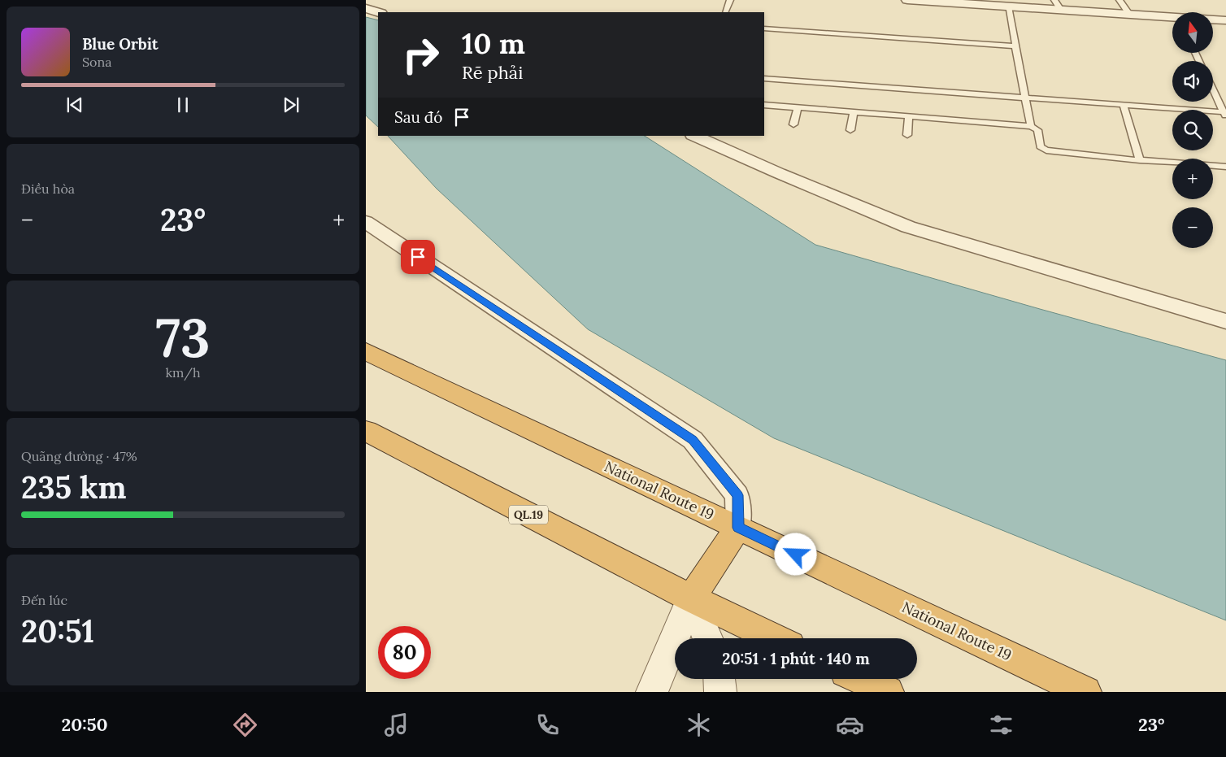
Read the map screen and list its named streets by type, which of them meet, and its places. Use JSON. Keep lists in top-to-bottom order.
{
  "streets": {
    "highway": ["National Route 19", "QL.19"]
  },
  "north": "top",
  "page": {
    "map_buttons": ["+", "−"],
    "turn": ["10 m", "Rẽ phải"],
    "song": ["Blue Orbit", "Sona"],
    "then": "Sau đó",
    "tile": [
      "Điều hòa",
      ["73", "km/h"],
      ["Quãng đường · 47%", "235 km"],
      ["Đến lúc", "20:51"]
    ],
    "heat": ["−", "23°", "+"],
    "limit": "80",
    "trip": "20:51 · 1 phút · 140 m",
    "tabs": ["20:50", "23°"]
  }
}
